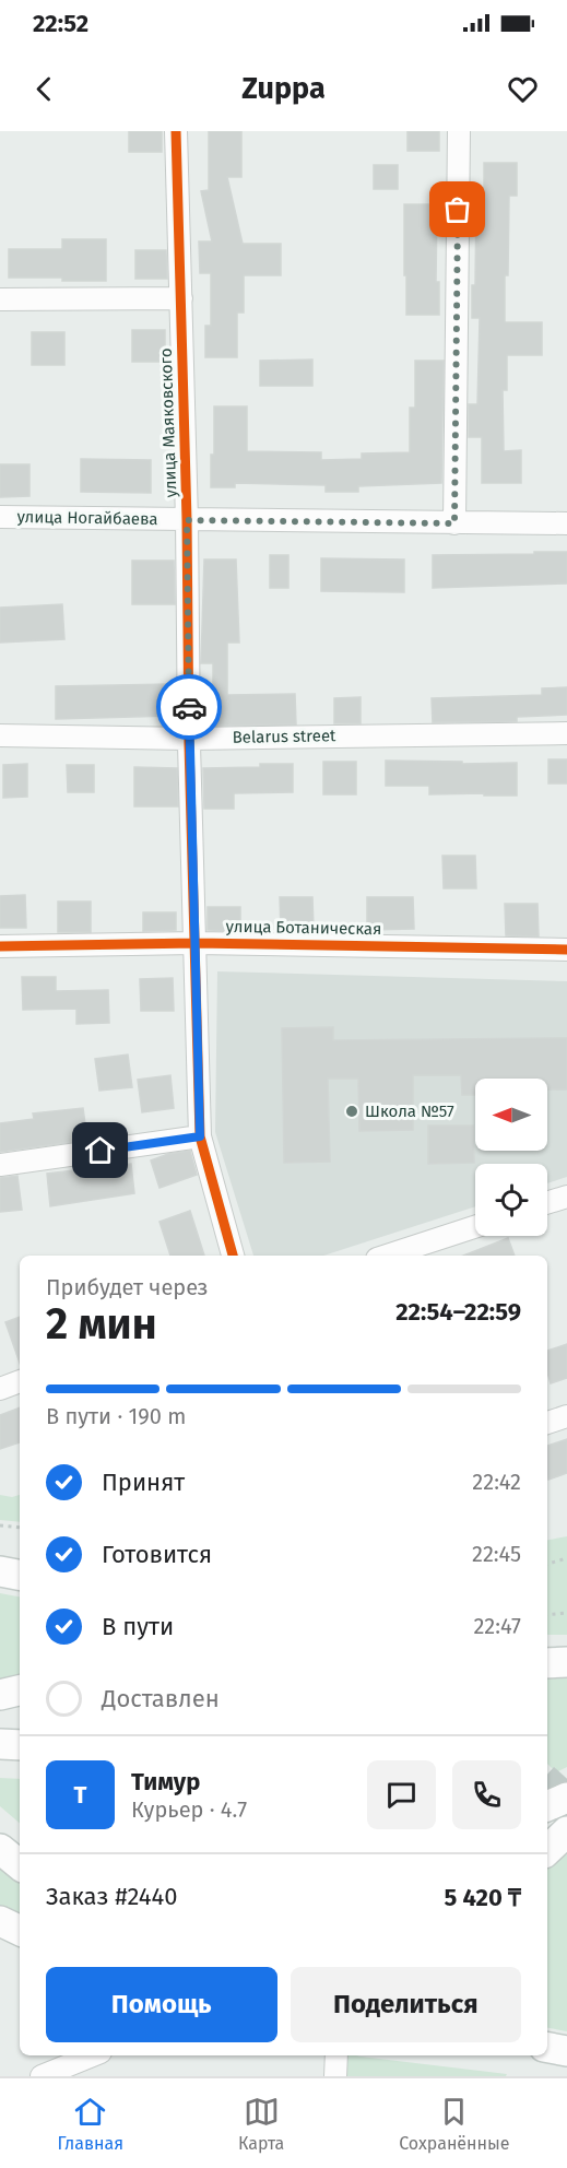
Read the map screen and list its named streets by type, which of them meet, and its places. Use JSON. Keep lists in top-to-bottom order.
{
  "streets": {
    "street": [
      "улица Маяковского",
      "улица Ногайбаева",
      "Belarus street",
      "улица Ботаническая"
    ]
  },
  "crossings": [
    ["улица Маяковского", "улица Ногайбаева"],
    ["улица Маяковского", "Belarus street"],
    ["улица Маяковского", "улица Ботаническая"]
  ],
  "places": ["Школа №57"],
  "north": "left",
  "page": {
    "status": "22:52",
    "header": "Zuppa",
    "heading": ["2 мин", "Прибудет через", "22:54–22:59"],
    "panel": [
      "Тимур",
      "Курьер · 4.7",
      "Заказ #2440",
      "5 420 ₸"
    ],
    "bar": "В пути · 190 m",
    "list": [
      ["Принят", "22:42"],
      ["Готовится", "22:45"],
      ["В пути", "22:47"],
      "Доставлен"
    ],
    "round": "Т",
    "buttons": ["Помощь", "Поделиться"],
    "tabs": ["Главная", "Карта", "Сохранённые"]
  }
}
